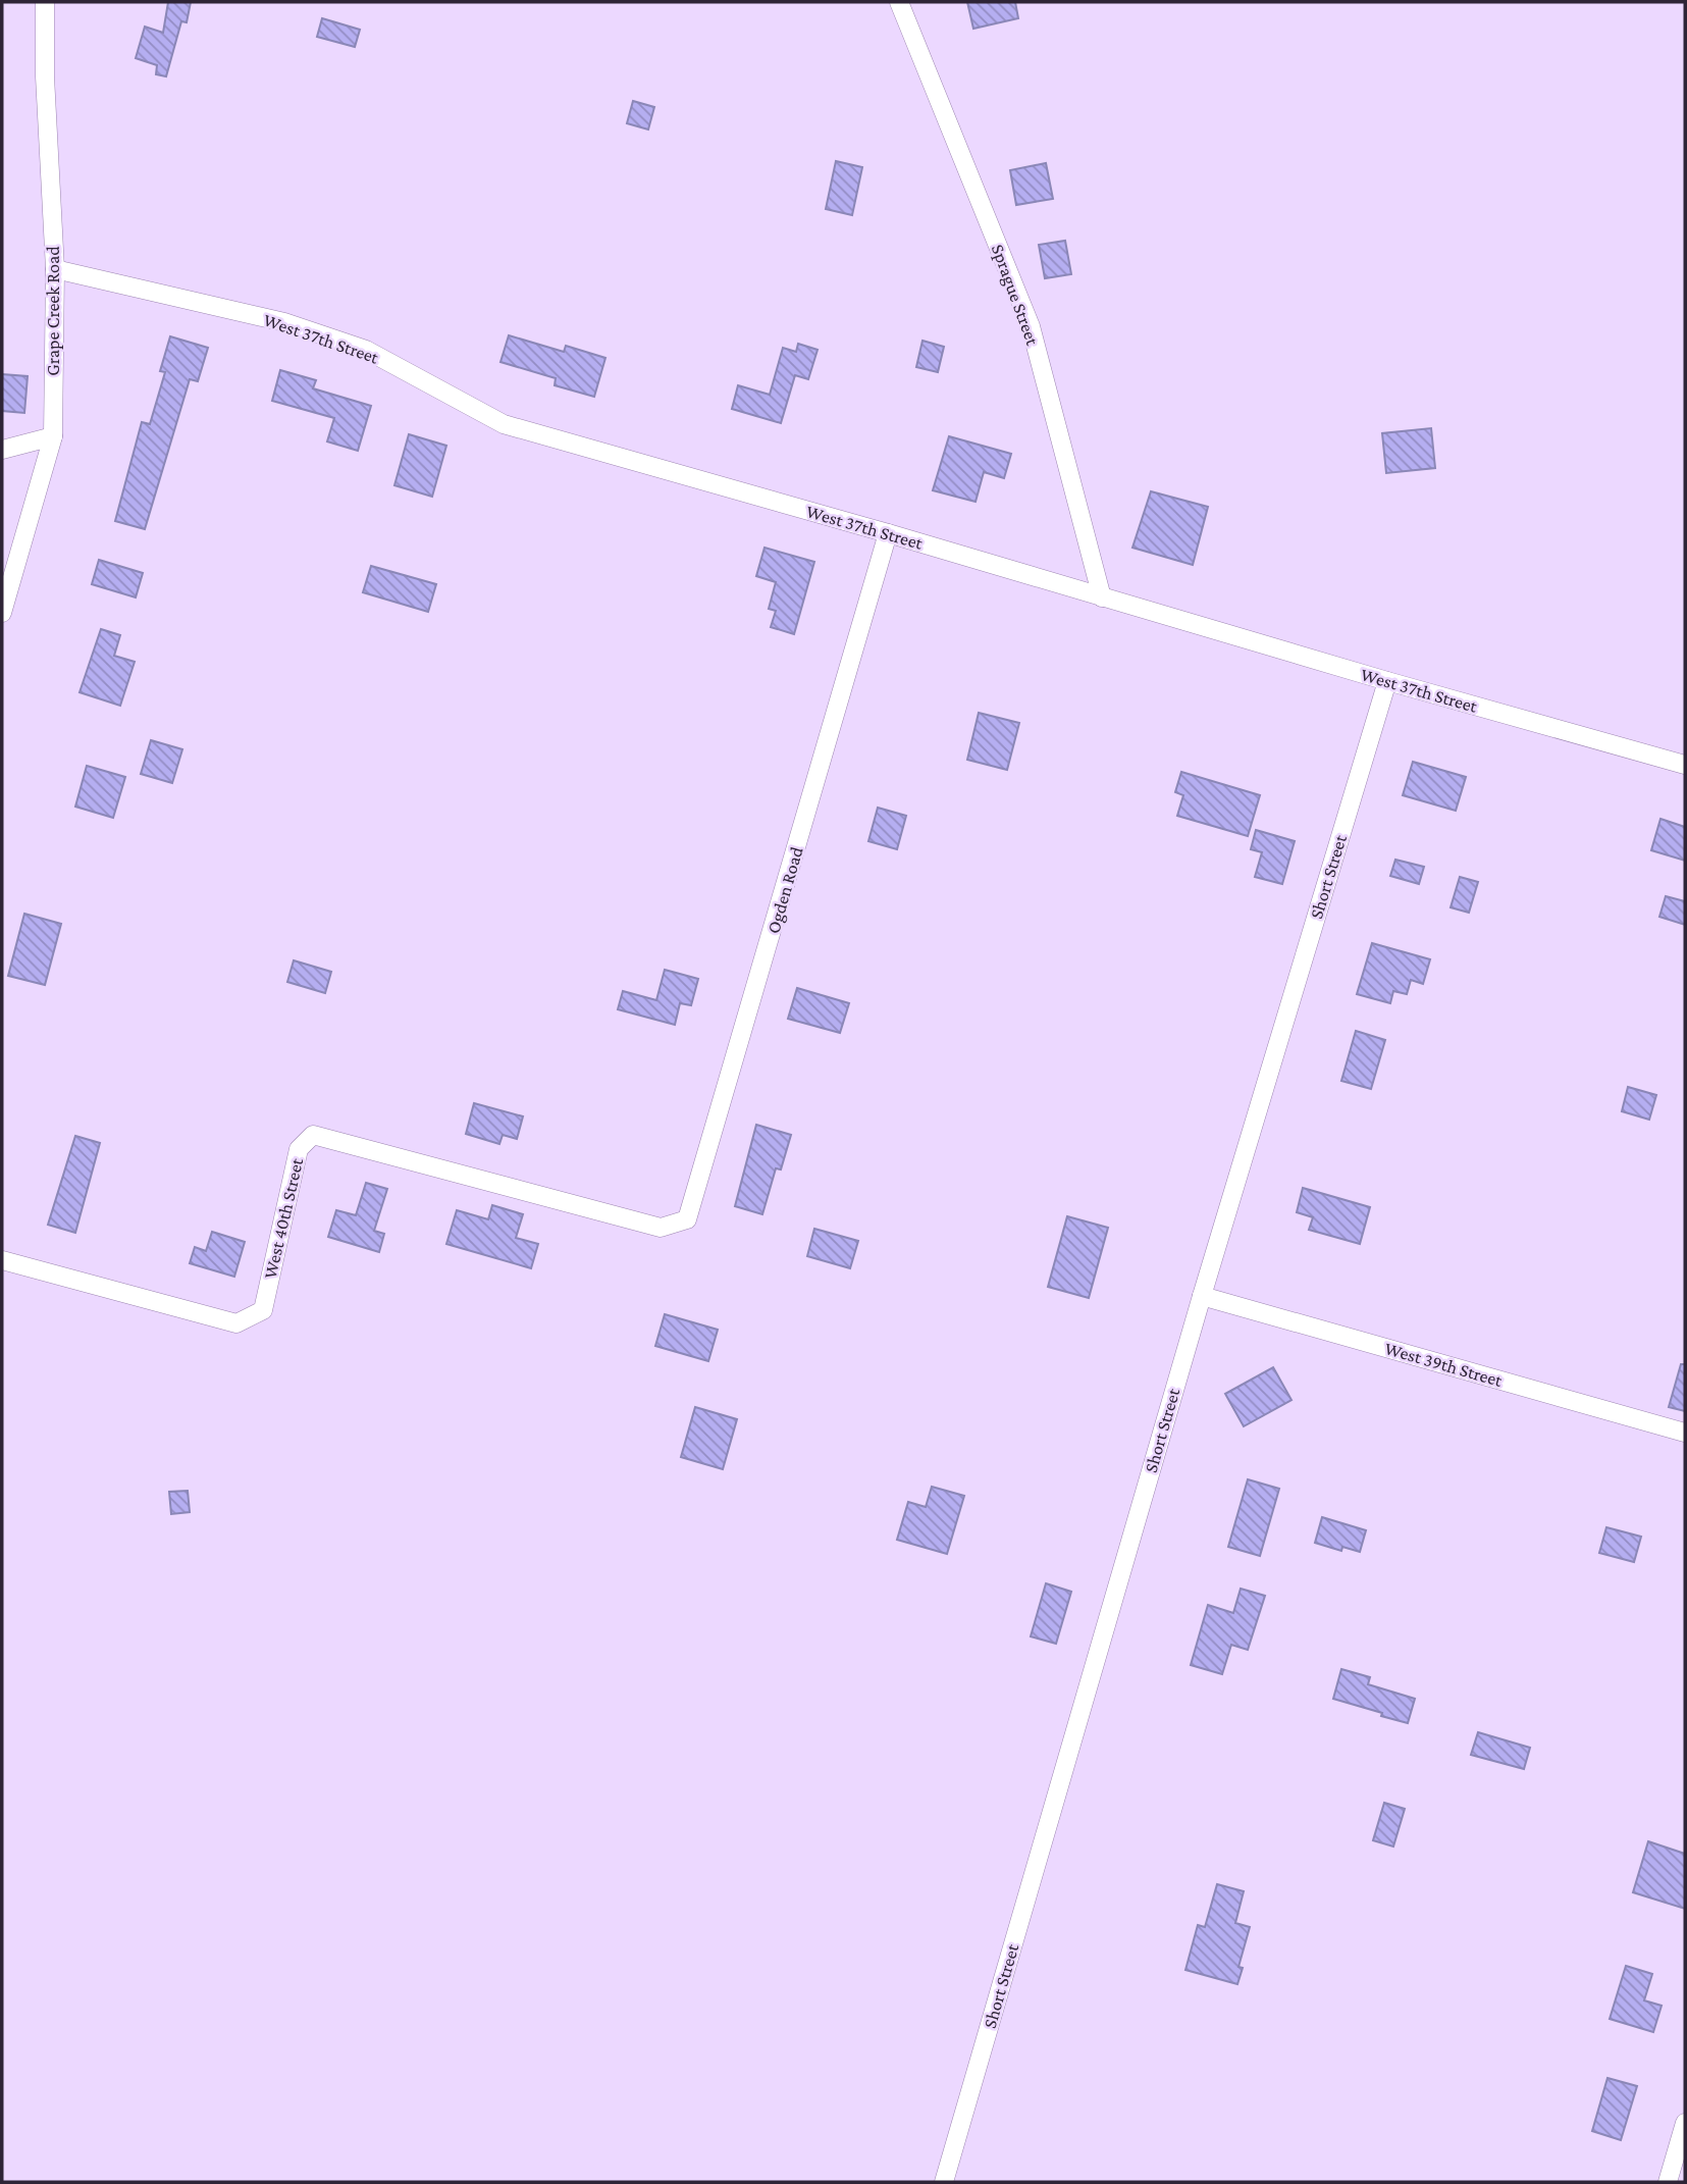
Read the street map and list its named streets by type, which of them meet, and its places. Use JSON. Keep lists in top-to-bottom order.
{
  "streets": {
    "street": [
      "Sprague Street",
      "Grape Creek Road",
      "West 37th Street",
      "Short Street",
      "Ogden Road",
      "West 40th Street",
      "West 39th Street"
    ]
  },
  "crossings": [
    ["Sprague Street", "West 37th Street"],
    ["Grape Creek Road", "West 37th Street"],
    ["West 37th Street", "Short Street"],
    ["West 37th Street", "Ogden Road"],
    ["Short Street", "West 39th Street"],
    ["Ogden Road", "West 40th Street"]
  ]
}
